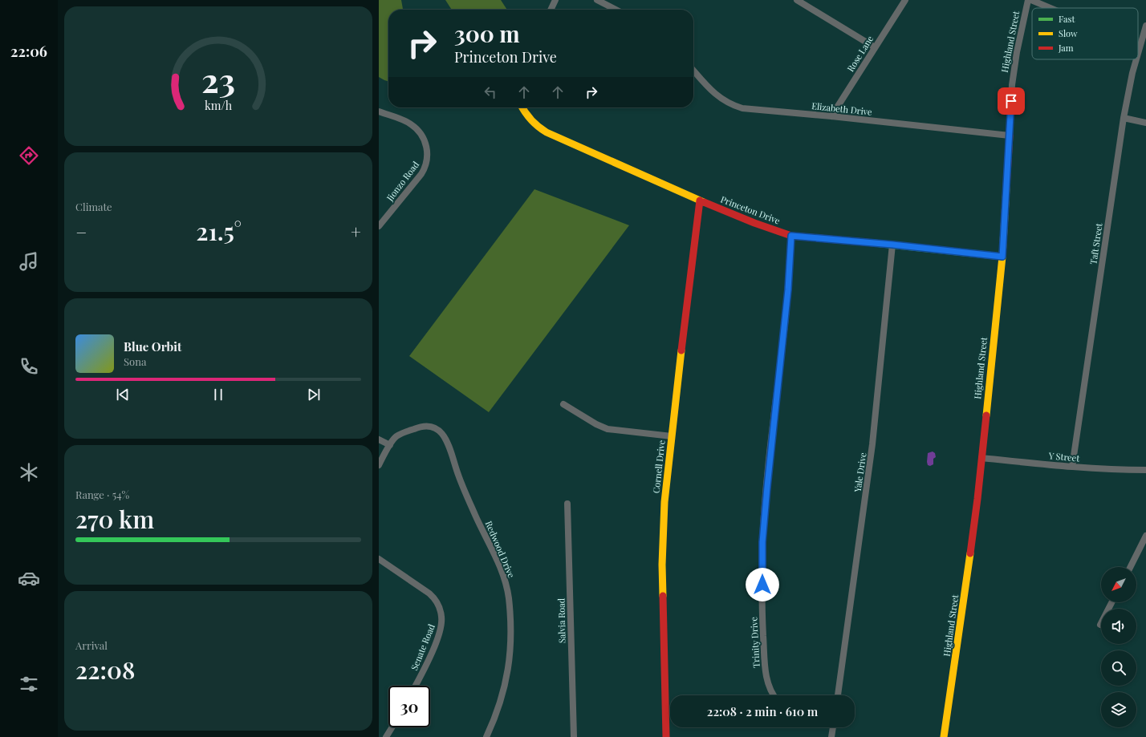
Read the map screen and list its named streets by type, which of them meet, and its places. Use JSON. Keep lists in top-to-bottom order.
{
  "streets": {
    "street": [
      "Highland Street",
      "Rose Lane",
      "Elizabeth Drive",
      "Jionzo Road",
      "Princeton Drive",
      "Taft Street",
      "Y Street",
      "Cornell Drive",
      "Yale Drive",
      "Redwood Drive",
      "Salvia Road",
      "Trinity Drive",
      "Senate Road"
    ]
  },
  "crossings": [
    ["Highland Street", "Elizabeth Drive"],
    ["Highland Street", "Princeton Drive"],
    ["Highland Street", "Y Street"],
    ["Rose Lane", "Elizabeth Drive"],
    ["Princeton Drive", "Cornell Drive"],
    ["Princeton Drive", "Yale Drive"],
    ["Princeton Drive", "Trinity Drive"],
    ["Taft Street", "Y Street"]
  ],
  "legend": ["Fast", "Slow", "Jam"],
  "north": "bottom left",
  "page": {
    "tabs": "22:06",
    "turn": ["300 m", "Princeton Drive"],
    "tile": [
      "Climate",
      ["Range · 54%", "270 km"],
      ["Arrival", "22:08"]
    ],
    "heat": ["−", "21.5°", "+"],
    "song": ["Blue Orbit", "Sona"],
    "limit": "30",
    "trip": "22:08 · 2 min · 610 m",
    "gauge": ["23", "km/h"]
  }
}
